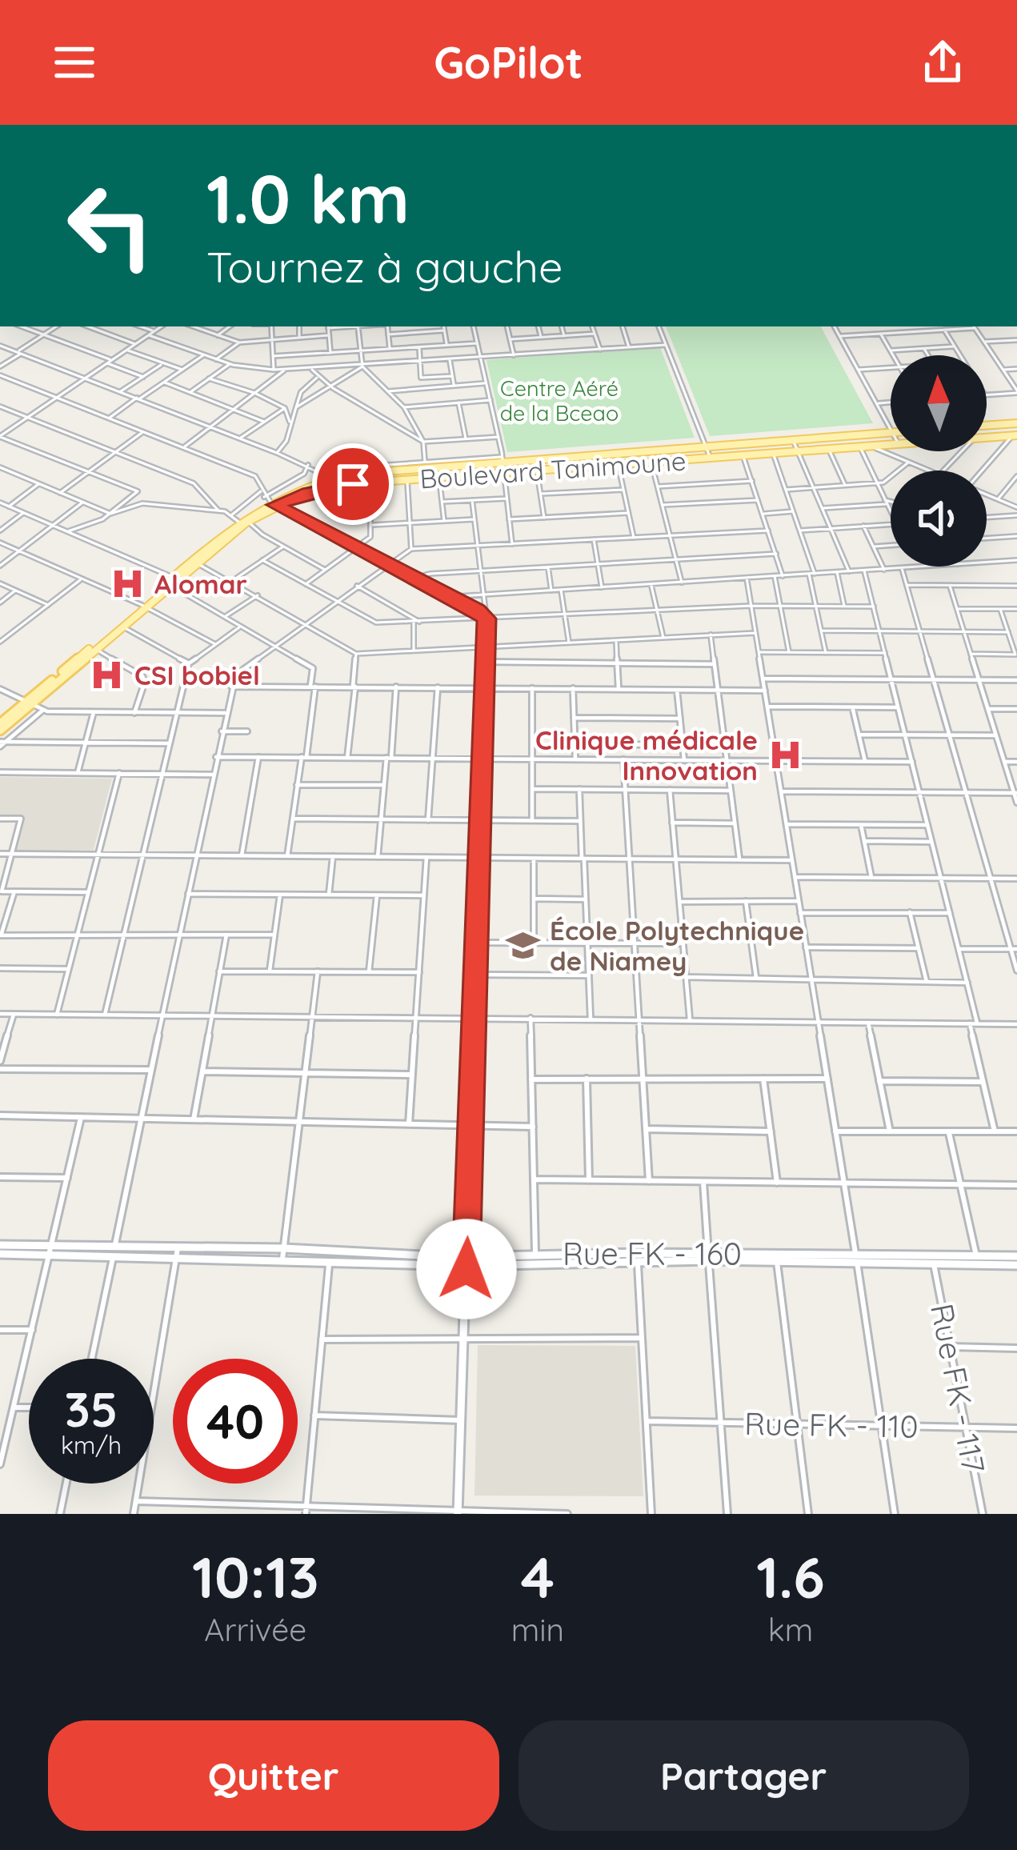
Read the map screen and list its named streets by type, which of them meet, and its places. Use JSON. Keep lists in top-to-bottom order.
{
  "streets": {
    "main road": ["Boulevard Tanimoune", "Rue FK - 160"],
    "street": ["Rue FK - 117", "Rue FK - 110"]
  },
  "crossings": [
    ["Rue FK - 160", "Rue FK - 117"],
    ["Rue FK - 117", "Rue FK - 110"]
  ],
  "parks": ["Centre Aéré de la Bceao"],
  "places": {
    "hospital": ["Alomar", "CSI bobiel", "Clinique médicale Innovation"],
    "school or university": ["École Polytechnique de Niamey"]
  },
  "north": "top",
  "page": {
    "header": "GoPilot",
    "turn": ["1.0 km", "Tournez à gauche"],
    "speed": "35 km/h",
    "limit": "40",
    "eta": [
      "10:13",
      "Arrivée",
      "4",
      "min",
      "1.6",
      "km"
    ],
    "buttons": ["Quitter", "Partager"]
  }
}
